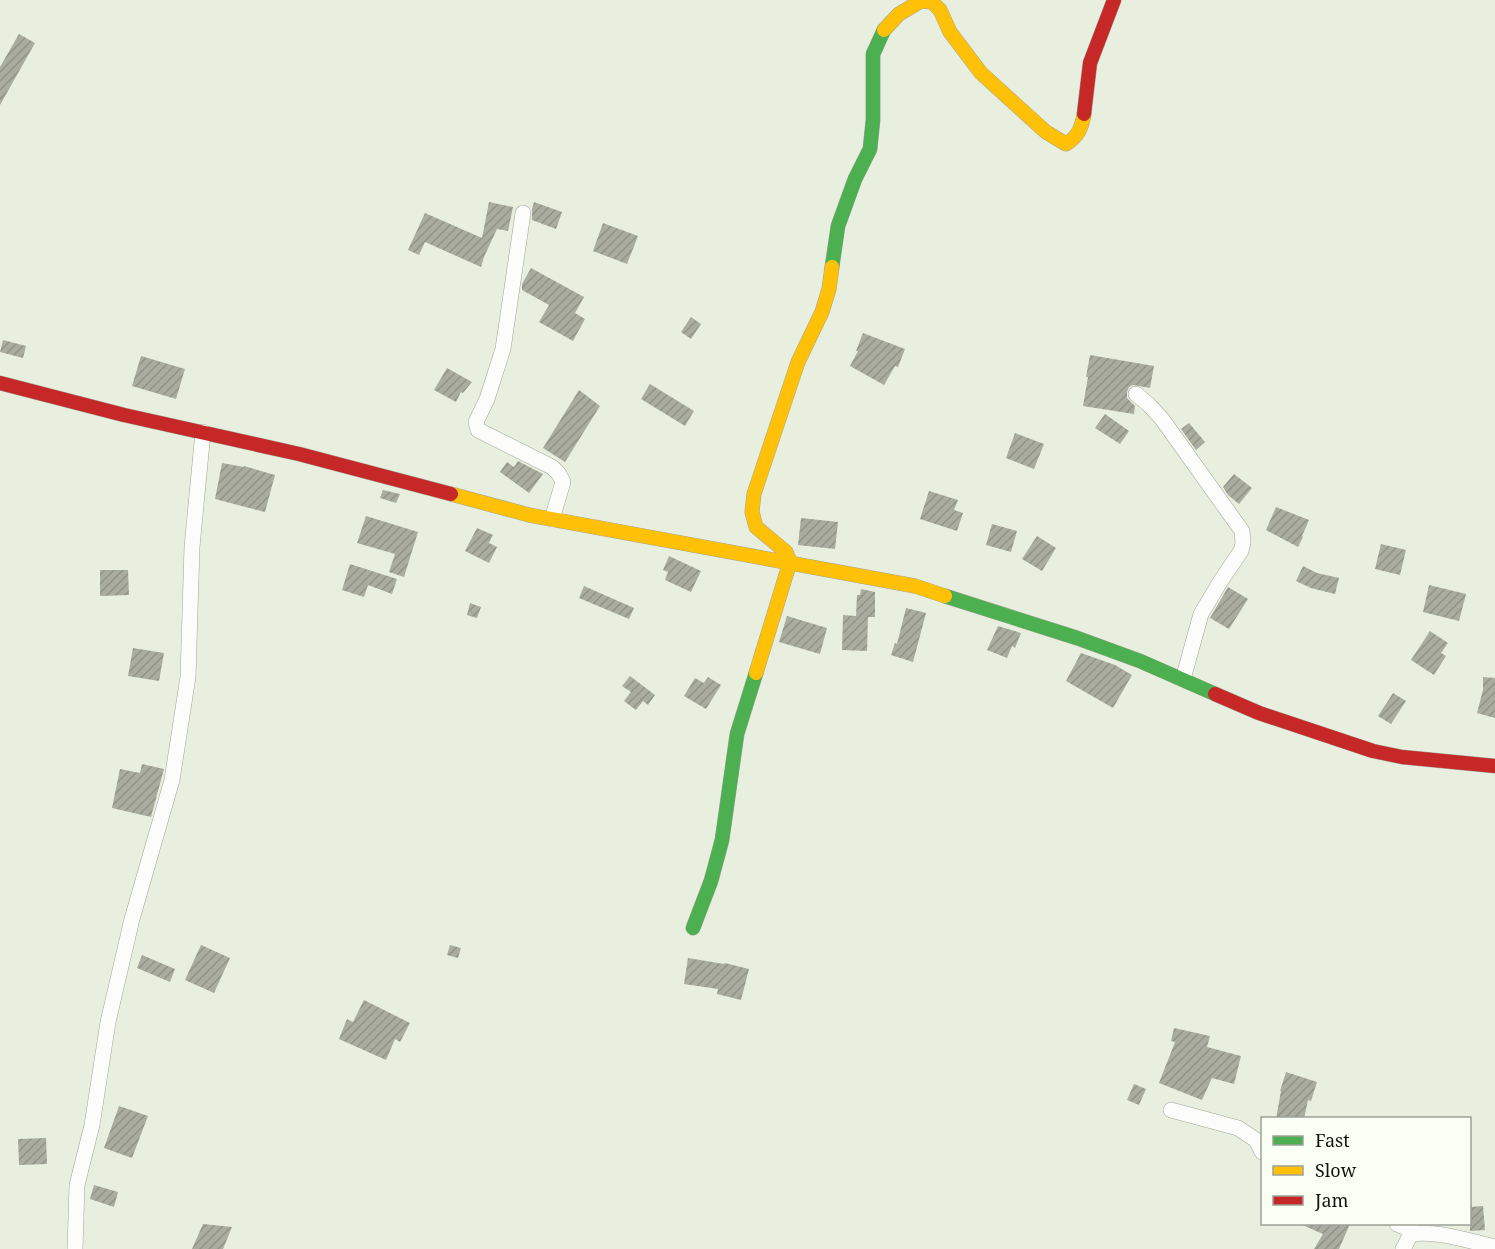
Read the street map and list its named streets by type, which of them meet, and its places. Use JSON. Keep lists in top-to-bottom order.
{
  "legend": ["Fast", "Slow", "Jam"]
}
